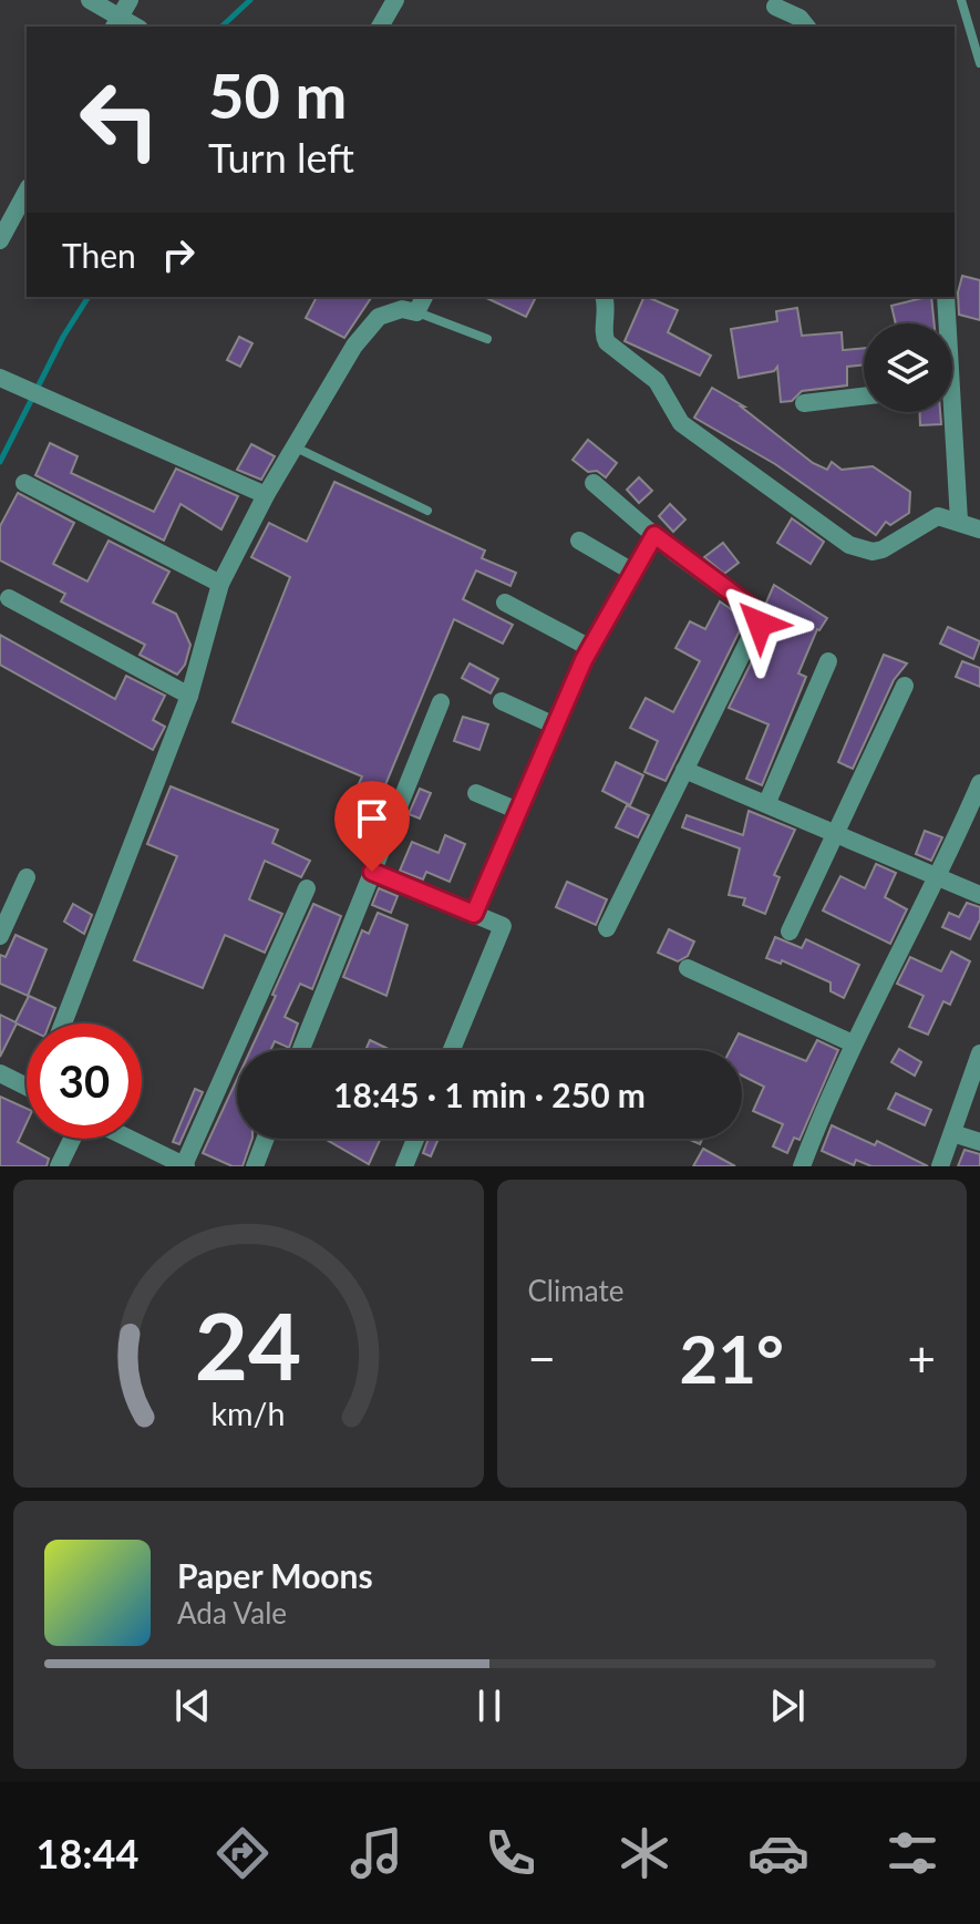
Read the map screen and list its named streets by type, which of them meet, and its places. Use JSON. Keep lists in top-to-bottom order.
{
  "page": {
    "turn": ["50 m", "Turn left"],
    "then": "Then",
    "limit": "30",
    "trip": "18:45 · 1 min · 250 m",
    "tile": "Climate",
    "heat": ["−", "21°", "+"],
    "song": ["Paper Moons", "Ada Vale"],
    "tabs": "18:44",
    "gauge": ["24", "km/h"]
  }
}
